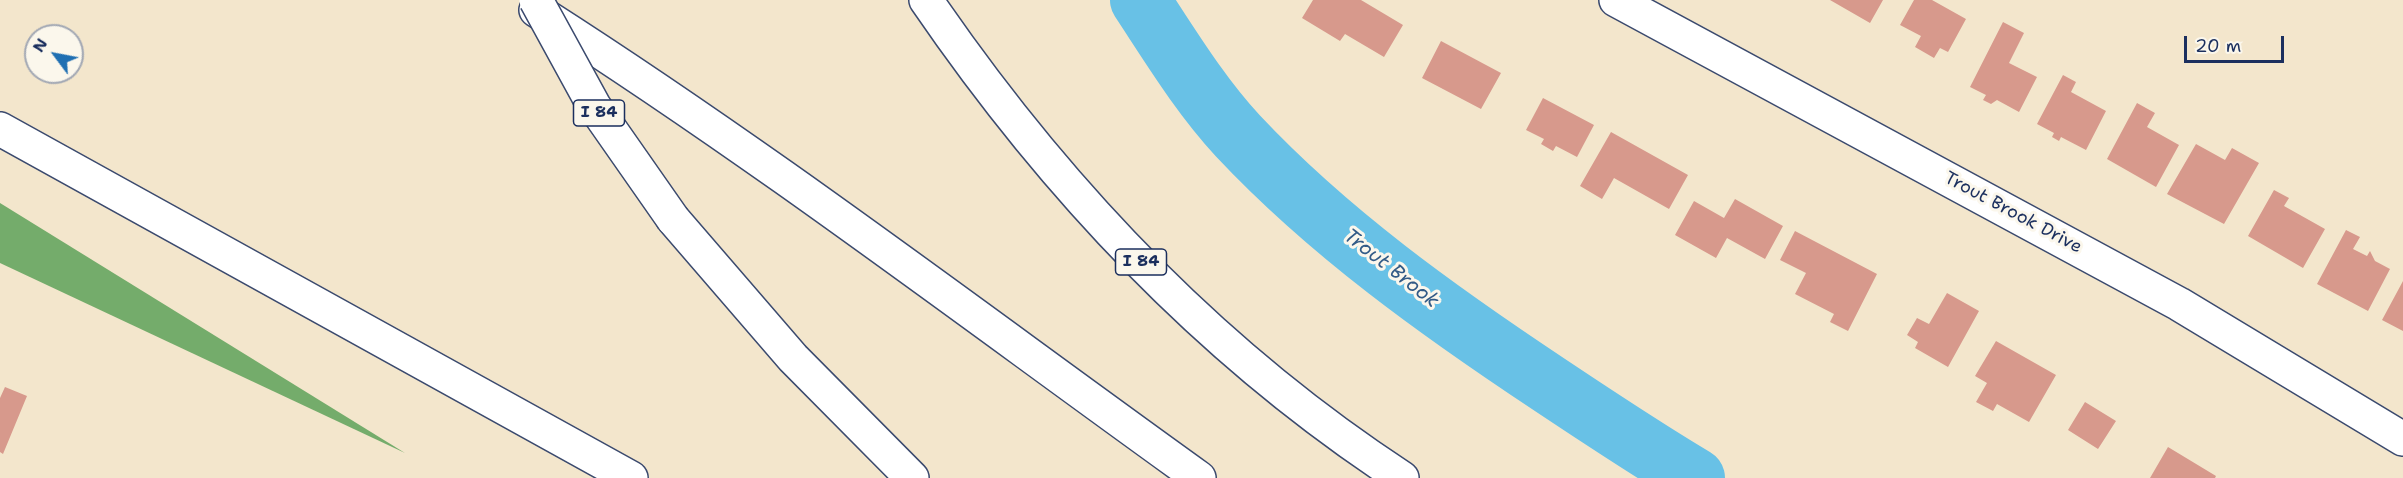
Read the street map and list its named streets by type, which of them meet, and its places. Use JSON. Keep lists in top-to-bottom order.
{
  "streets": {
    "main road": ["I 84", "Trout Brook Drive"]
  },
  "water": ["Trout Brook"],
  "scale_bar": "20 m",
  "north": "top left"
}
